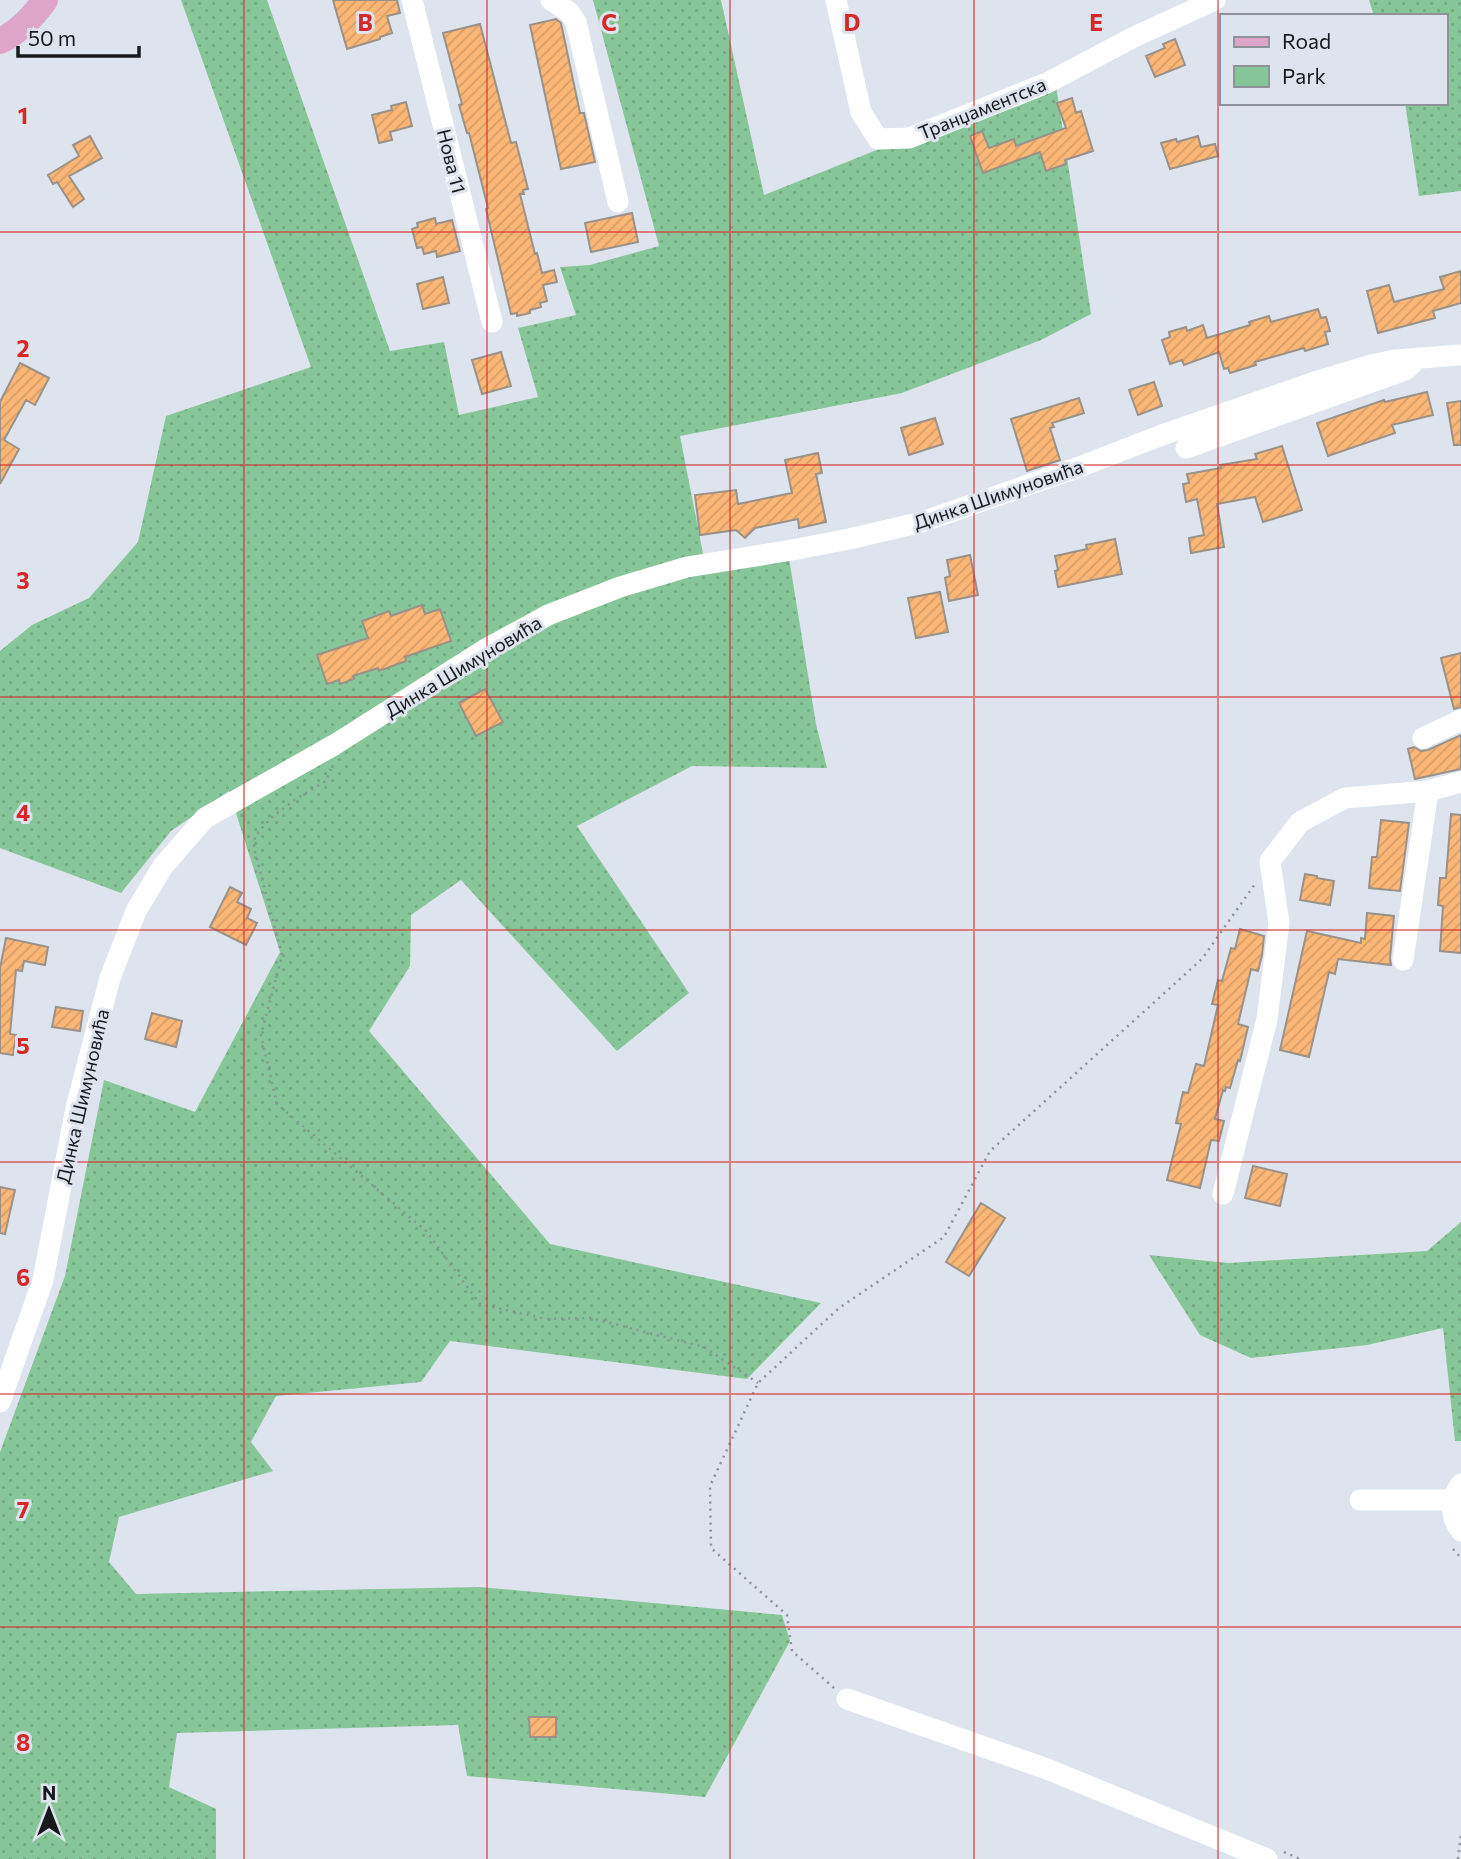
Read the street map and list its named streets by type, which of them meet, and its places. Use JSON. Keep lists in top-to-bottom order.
{
  "streets": {
    "street": ["Транџаментска", "Нова 11", "Динка Шимуновића"]
  },
  "legend": ["Road", "Park"],
  "scale_bar": "50 m",
  "north": "top",
  "grid": {
    "columns": [
      "B",
      "C",
      "D",
      "E"
    ],
    "rows": [
      "1",
      "2",
      "3",
      "4",
      "5",
      "6",
      "7",
      "8"
    ]
  }
}
